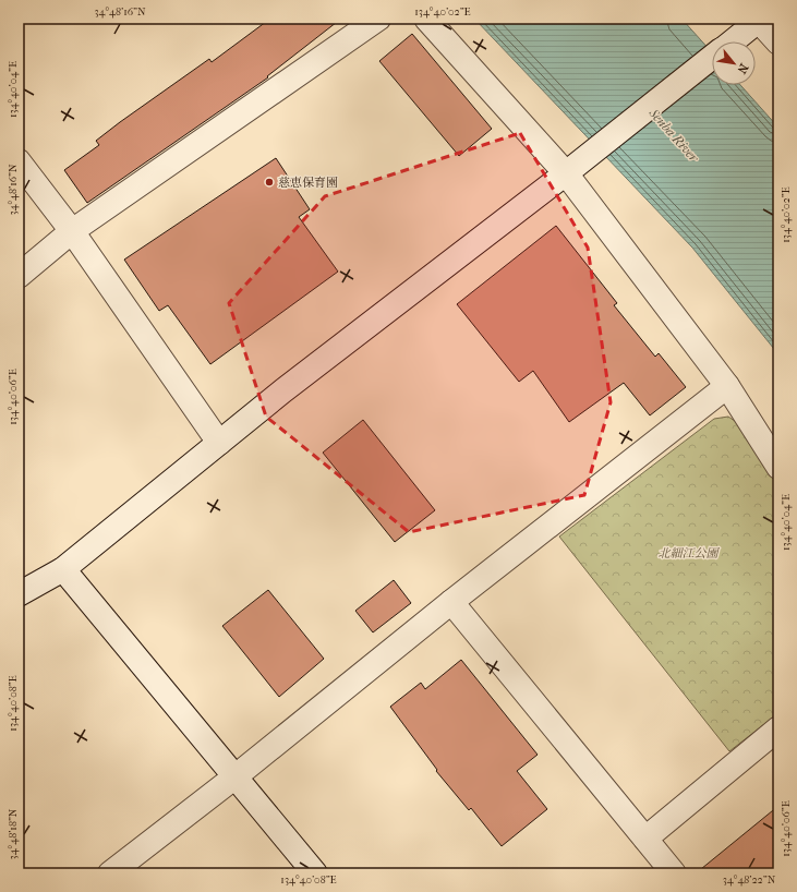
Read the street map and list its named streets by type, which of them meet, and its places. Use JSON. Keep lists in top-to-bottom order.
{
  "water": ["Senba River"],
  "parks": ["北細江公園"],
  "places": ["慈恵保育園"],
  "north": "bottom right",
  "coordinates": [
    "34°48'16\"N",
    "134°40'02\"E",
    "134°40'04\"E",
    "134°40'06\"E",
    "134°40'08\"E",
    "34°48'18\"N",
    "34°48'22\"N"
  ]
}
